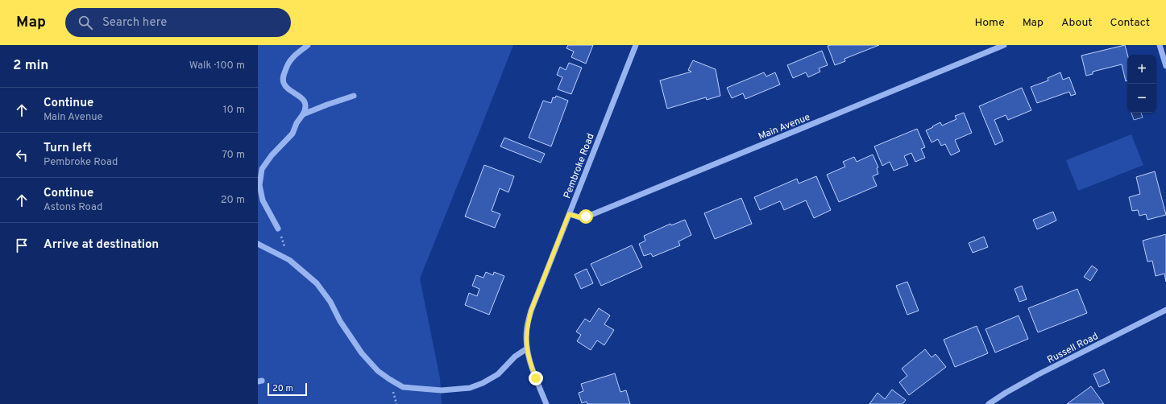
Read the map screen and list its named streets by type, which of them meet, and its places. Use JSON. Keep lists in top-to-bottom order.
{
  "streets": {
    "street": ["Main Avenue", "Pembroke Road", "Russell Road"]
  },
  "crossings": [
    ["Main Avenue", "Pembroke Road"]
  ],
  "scale_bar": "20 m",
  "page": {
    "header": "Map",
    "search": "Search here",
    "nav": [
      "Home",
      "Map",
      "About",
      "Contact"
    ],
    "heading": ["2 min", "Walk · 100 m"],
    "map_buttons": ["+", "−"],
    "list": [
      ["Continue", "Main Avenue", "10 m"],
      ["Turn left", "Pembroke Road", "70 m"],
      ["Continue", "Astons Road", "20 m"],
      "Arrive at destination"
    ],
    "scale": "20 m"
  }
}
